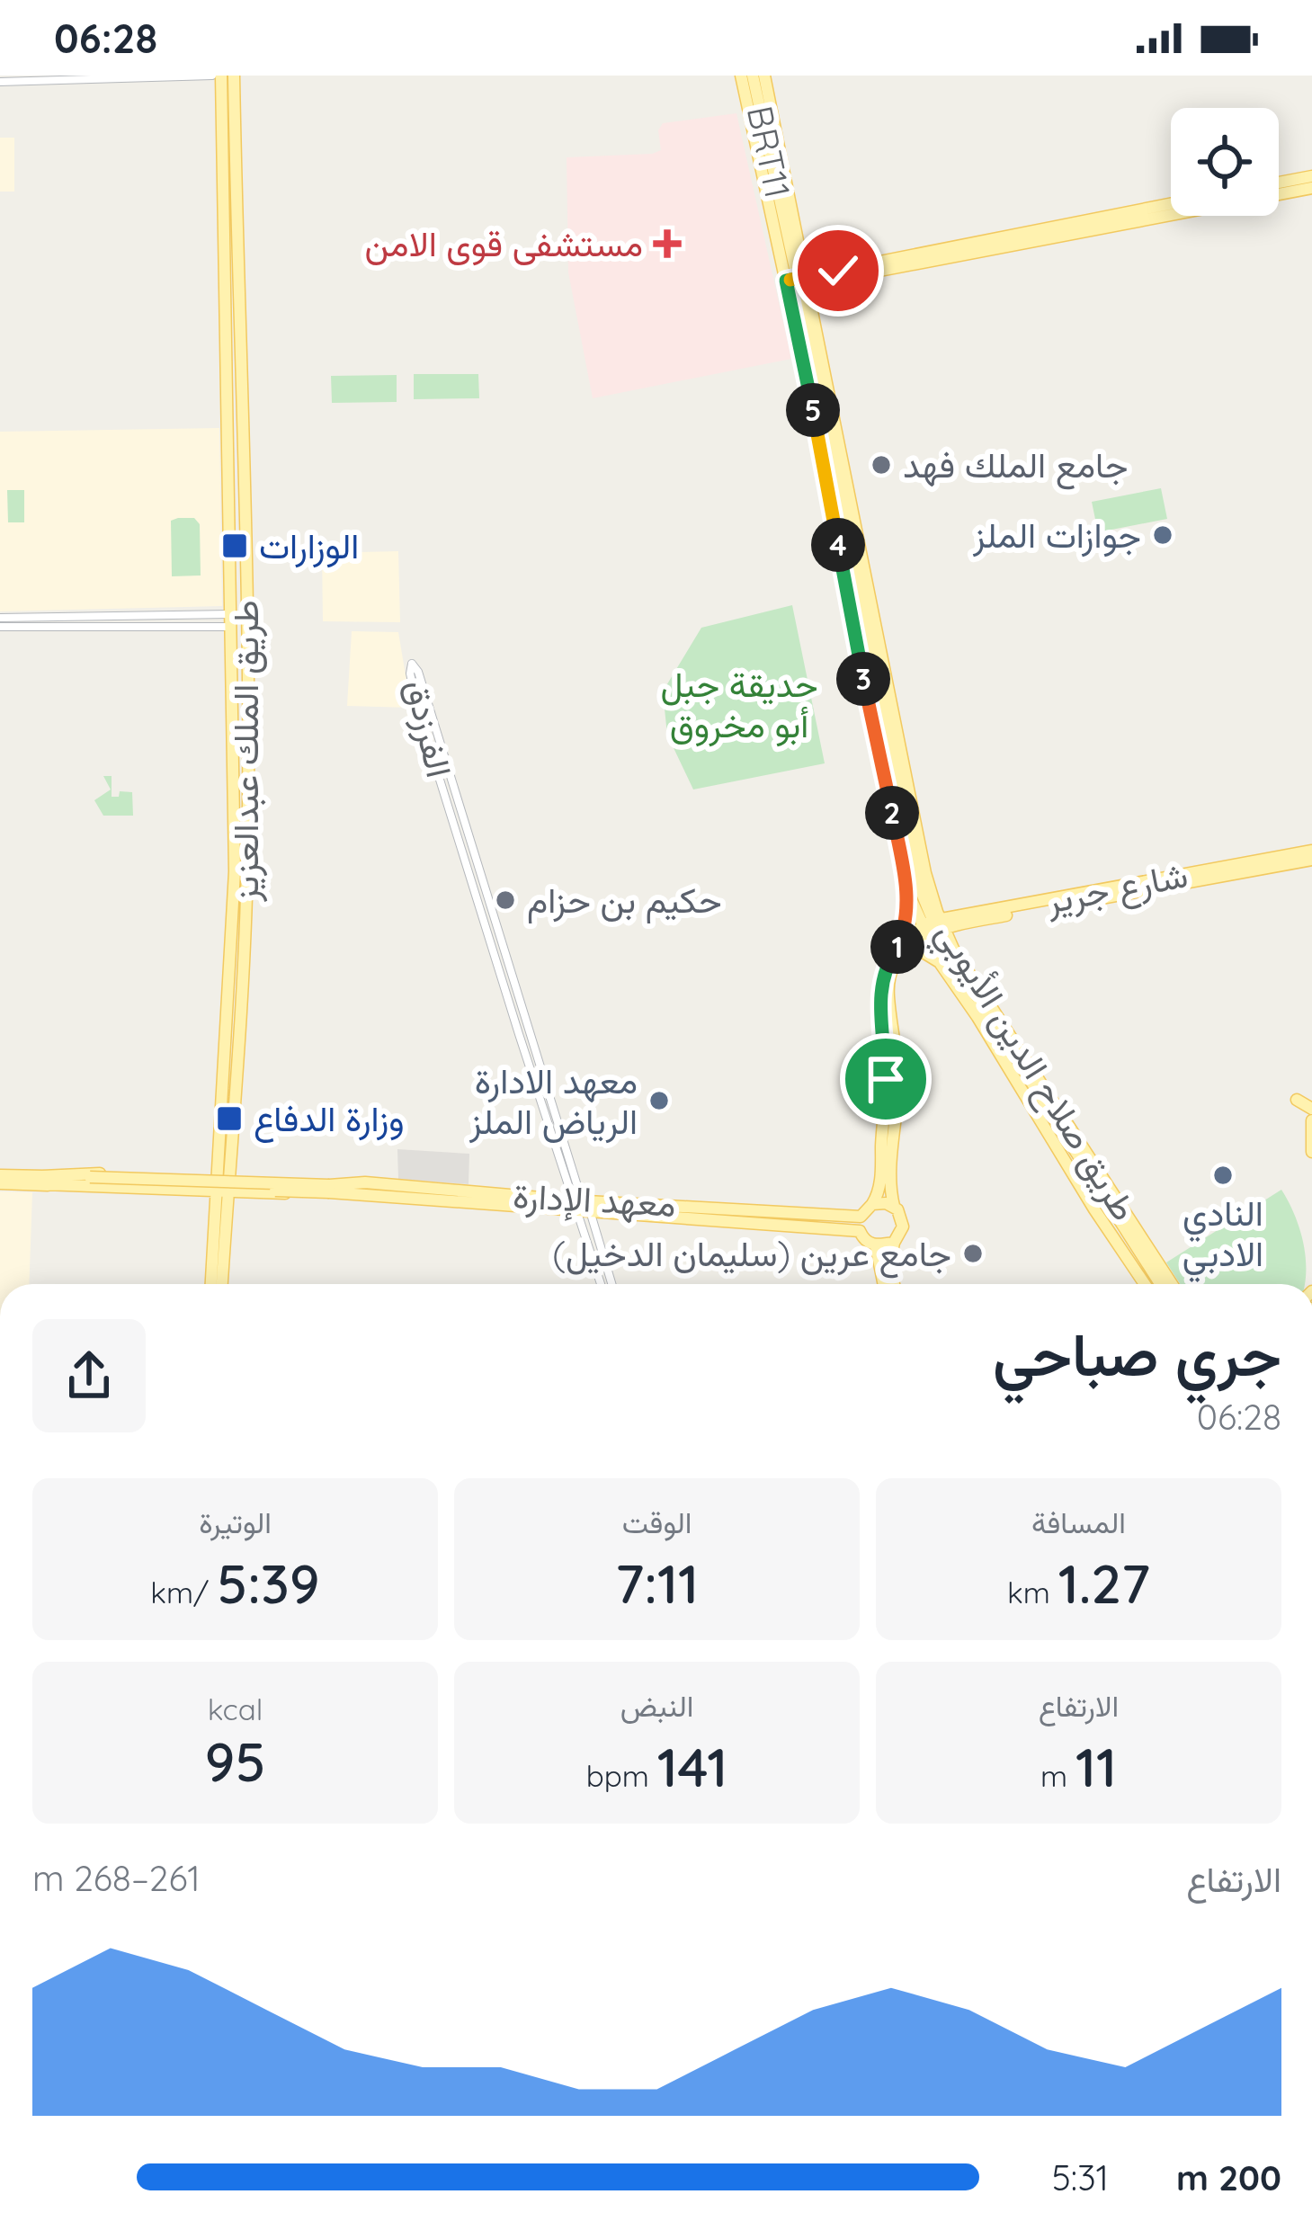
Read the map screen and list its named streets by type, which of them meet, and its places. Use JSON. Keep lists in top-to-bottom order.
{
  "streets": {
    "main road": [
      "BRT11",
      "طريق الملك عبدالعزيز",
      "شارع جرير",
      "طريق صلاح الدين الأيوبي",
      "معهد الإدارة"
    ],
    "street": ["الفرزدق"]
  },
  "crossings": [
    ["BRT11", "شارع جرير"],
    ["BRT11", "طريق صلاح الدين الأيوبي"],
    ["الفرزدق", "معهد الإدارة"],
    ["شارع جرير", "طريق صلاح الدين الأيوبي"]
  ],
  "parks": ["حديقة جبل أبو مخروق"],
  "places": {
    "health": ["مستشفى قوى الامن"],
    "other": [
      "جامع الملك فهد",
      "جوازات الملز",
      "حكيم بن حزام",
      "معهد الادارة الرياض الملز",
      "النادي الادبي",
      "جامع عرين (سليمان الدخيل)"
    ],
    "transit": ["الوزارات", "وزارة الدفاع"]
  },
  "page": {
    "status": "06:28",
    "pins": [
      "5",
      "4",
      "3",
      "2",
      "1"
    ],
    "heading": ["جري صباحي", "06:28"],
    "stats": [
      ["المسافة", "1.27 km"],
      ["الوقت", "7:11"],
      ["الوتيرة", "5:39 /km"],
      ["الارتفاع", "11 m"],
      ["النبض", "141 bpm"],
      ["kcal", "95"]
    ],
    "chart": ["الارتفاع", "261–268 m"],
    "list": [
      {
        "name": "200 m",
        "note": "5:31"
      }
    ]
  }
}
